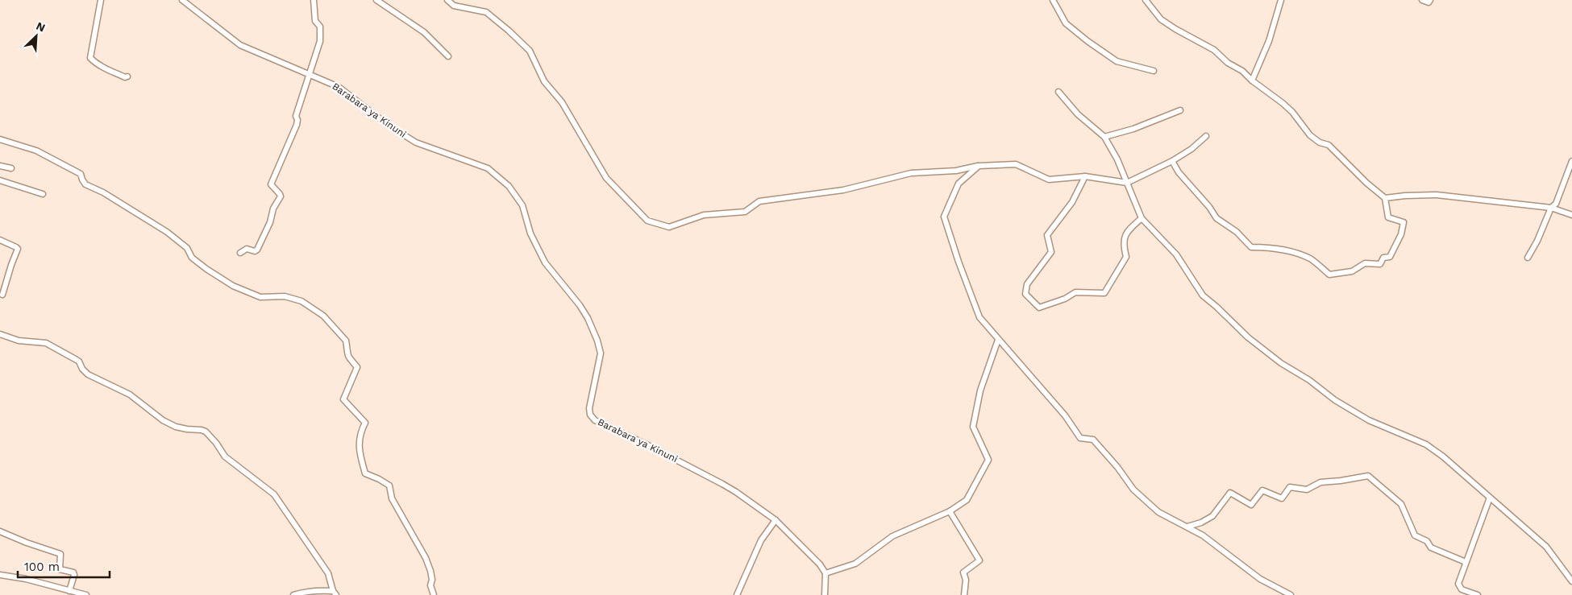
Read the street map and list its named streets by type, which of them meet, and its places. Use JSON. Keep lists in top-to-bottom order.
{
  "streets": {
    "street": ["Barabara ya Kinuni"]
  },
  "scale_bar": "100 m",
  "north": "top right"
}
